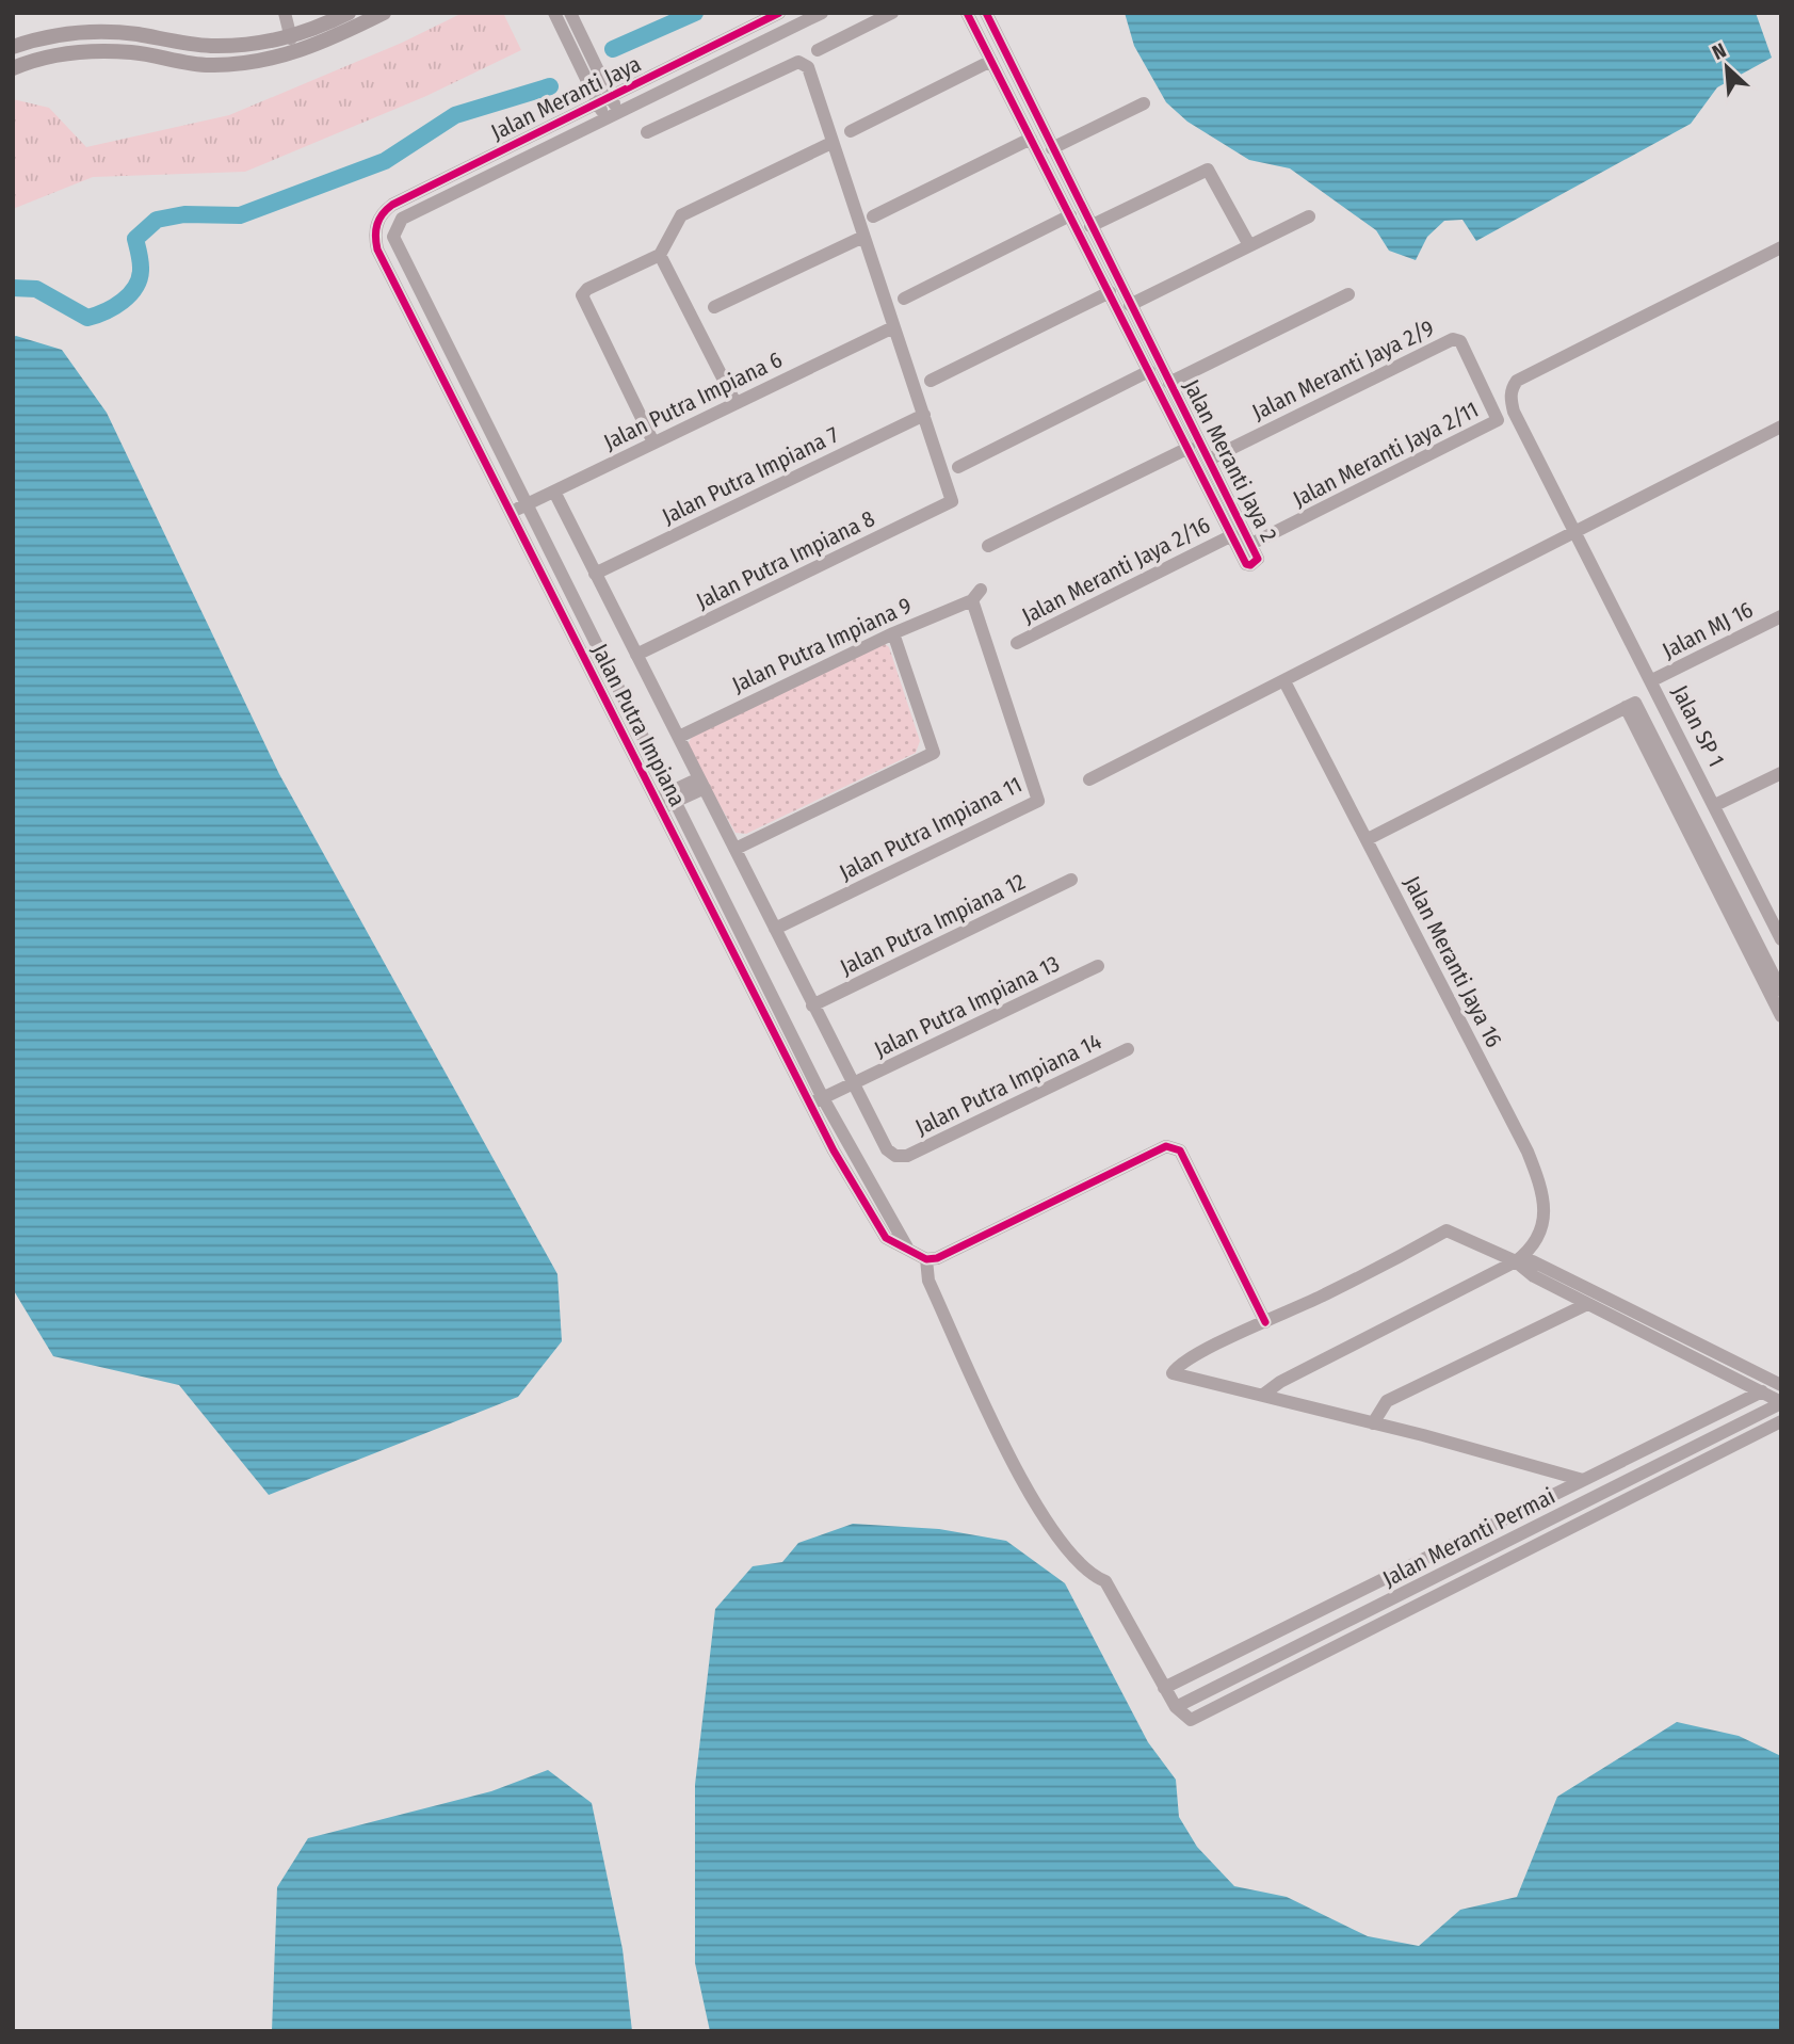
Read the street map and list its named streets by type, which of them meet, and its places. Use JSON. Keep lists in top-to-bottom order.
{
  "streets": {
    "street": [
      "Jalan Meranti Jaya",
      "Jalan Meranti Jaya 2/9",
      "Jalan Putra Impiana 6",
      "Jalan Meranti Jaya 2/11",
      "Jalan Meranti Jaya 2",
      "Jalan Putra Impiana 7",
      "Jalan Putra Impiana 8",
      "Jalan Meranti Jaya 2/16",
      "Jalan MJ 16",
      "Jalan Putra Impiana 9",
      "Jalan Putra Impiana",
      "Jalan SP 1",
      "Jalan Putra Impiana 11",
      "Jalan Putra Impiana 12",
      "Jalan Meranti Jaya 16",
      "Jalan Putra Impiana 13",
      "Jalan Putra Impiana 14",
      "Jalan Meranti Permai"
    ]
  },
  "crossings": [
    ["Jalan Meranti Jaya", "Jalan Putra Impiana"],
    ["Jalan Meranti Jaya 2/9", "Jalan Meranti Jaya 2/11"],
    ["Jalan Meranti Jaya 2/9", "Jalan Meranti Jaya 2"],
    ["Jalan Putra Impiana 6", "Jalan Putra Impiana"],
    ["Jalan Meranti Jaya 2/11", "Jalan Meranti Jaya 2"],
    ["Jalan Meranti Jaya 2", "Jalan Meranti Jaya 2/16"],
    ["Jalan Putra Impiana 7", "Jalan Putra Impiana 8"],
    ["Jalan MJ 16", "Jalan SP 1"],
    ["Jalan Putra Impiana 9", "Jalan Putra Impiana 11"],
    ["Jalan Putra Impiana", "Jalan Putra Impiana 13"],
    ["Jalan Putra Impiana 13", "Jalan Putra Impiana 14"]
  ],
  "north": "top left"
}
